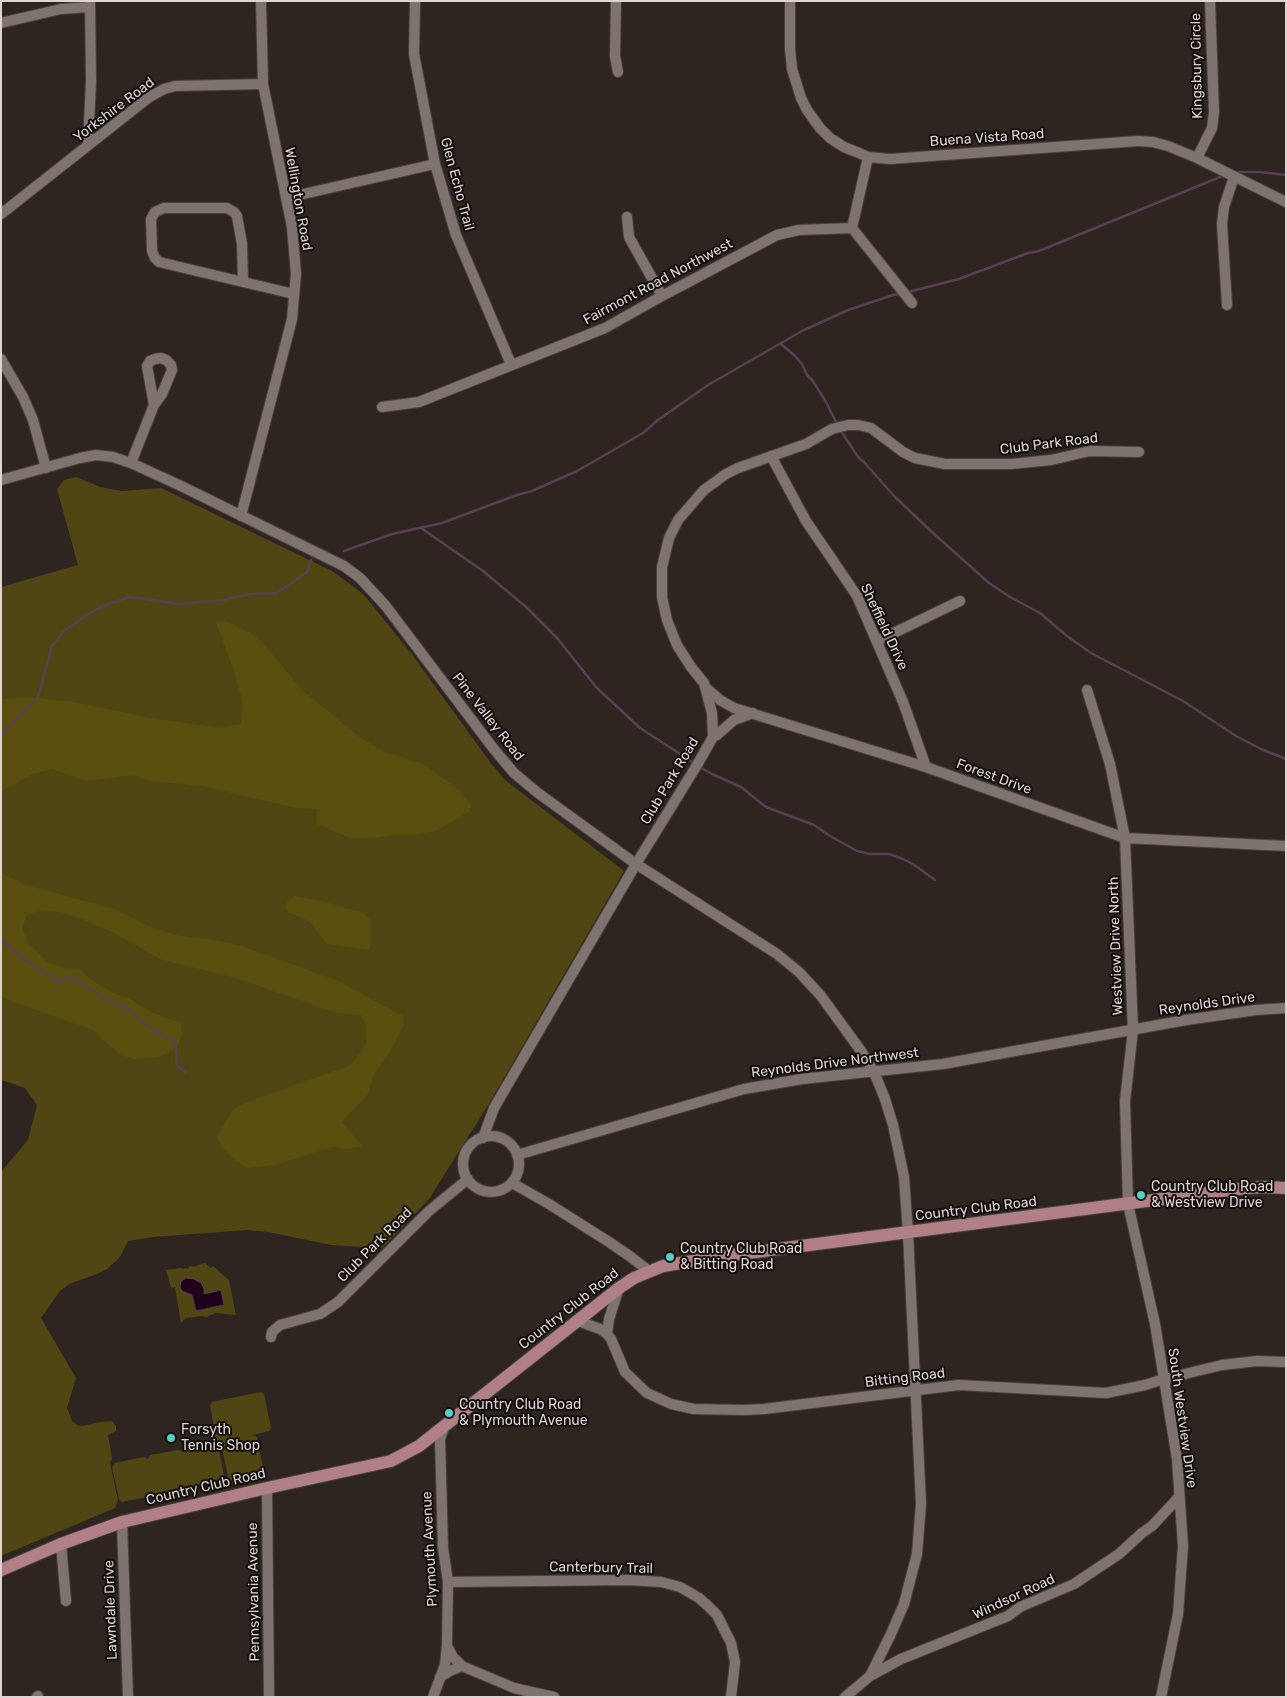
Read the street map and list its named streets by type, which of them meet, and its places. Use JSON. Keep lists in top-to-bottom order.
{
  "streets": {
    "main road": ["Country Club Road"],
    "street": [
      "Kingsbury Circle",
      "Yorkshire Road",
      "Buena Vista Road",
      "Glen Echo Trail",
      "Wellington Road",
      "Fairmont Road Northwest",
      "Club Park Road",
      "Sheffield Drive",
      "Pine Valley Road",
      "Forest Drive",
      "Westview Drive North",
      "Reynolds Drive",
      "Reynolds Drive Northwest",
      "Bitting Road",
      "South Westview Drive",
      "Plymouth Avenue",
      "Canterbury Trail",
      "Pennsylvania Avenue",
      "Windsor Road",
      "Lawndale Drive"
    ]
  },
  "crossings": [
    ["Kingsbury Circle", "Buena Vista Road"],
    ["Yorkshire Road", "Wellington Road"],
    ["Glen Echo Trail", "Fairmont Road Northwest"],
    ["Wellington Road", "Pine Valley Road"],
    ["Club Park Road", "Sheffield Drive"],
    ["Club Park Road", "Pine Valley Road"],
    ["Club Park Road", "Forest Drive"],
    ["Club Park Road", "Reynolds Drive Northwest"],
    ["Sheffield Drive", "Forest Drive"],
    ["Pine Valley Road", "Reynolds Drive Northwest"],
    ["Pine Valley Road", "Country Club Road"],
    ["Pine Valley Road", "Bitting Road"],
    ["Pine Valley Road", "Windsor Road"],
    ["Forest Drive", "Westview Drive North"],
    ["Westview Drive North", "Reynolds Drive"],
    ["Westview Drive North", "Reynolds Drive Northwest"],
    ["Westview Drive North", "Country Club Road"],
    ["Westview Drive North", "South Westview Drive"],
    ["Reynolds Drive", "Reynolds Drive Northwest"],
    ["Country Club Road", "South Westview Drive"],
    ["Country Club Road", "Plymouth Avenue"],
    ["Country Club Road", "Pennsylvania Avenue"],
    ["Country Club Road", "Lawndale Drive"],
    ["Bitting Road", "South Westview Drive"],
    ["South Westview Drive", "Windsor Road"],
    ["Plymouth Avenue", "Canterbury Trail"]
  ],
  "places": [
    "Country Club Road & Westview Drive",
    "Country Club Road & Bitting Road",
    "Country Club Road & Plymouth Avenue",
    "Forsyth Tennis Shop"
  ]
}
